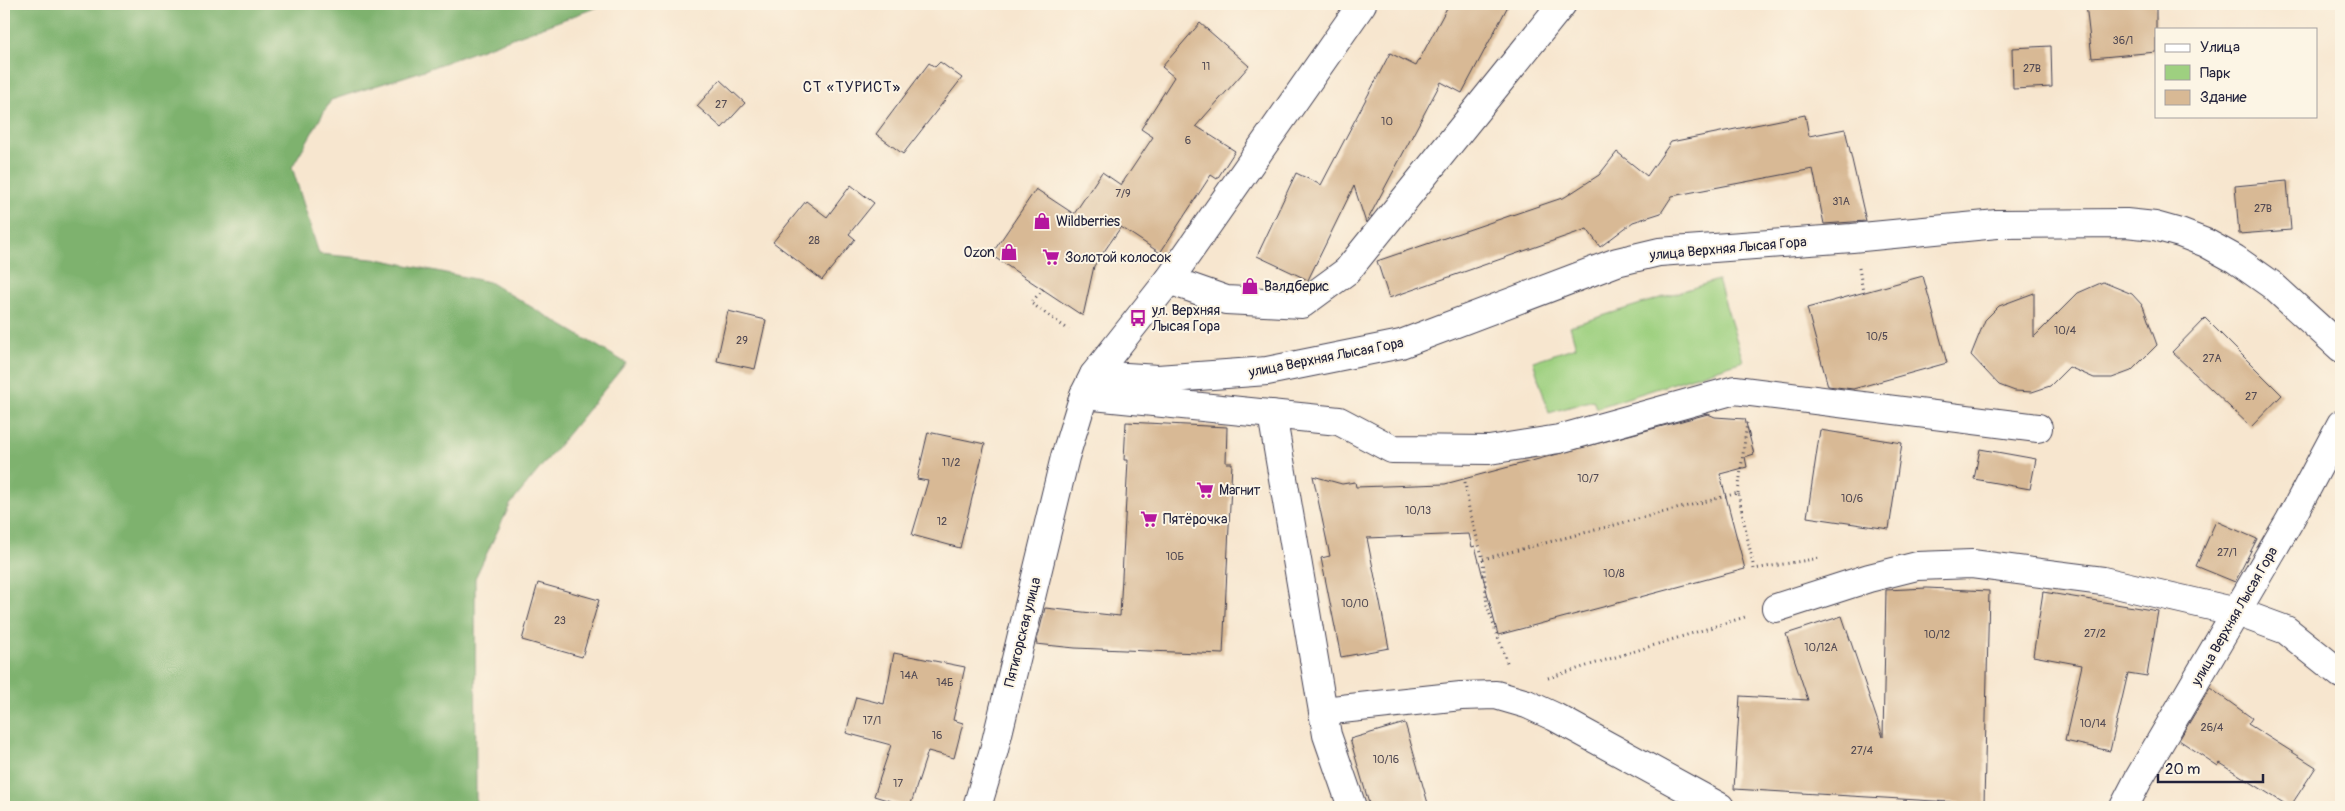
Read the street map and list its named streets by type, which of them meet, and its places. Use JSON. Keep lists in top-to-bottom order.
{
  "streets": {
    "street": ["улица Верхняя Лысая Гора", "Пятигорская улица"]
  },
  "crossings": [
    ["улица Верхняя Лысая Гора", "Пятигорская улица"]
  ],
  "districts": ["СТ «ТУРИСТ»"],
  "places": {
    "shop": ["Wildberries", "Ozon", "Валдберис"],
    "supermarket": ["Золотой колосок", "Магнит", "Пятёрочка"],
    "bus stop": ["ул. Верхняя Лысая Гора"]
  },
  "house_numbers": [
    "36/1",
    "11",
    "27В",
    "27",
    "10",
    "6",
    "7/9",
    "31А",
    "27В",
    "28",
    "10/4",
    "10/5",
    "29",
    "27А",
    "27",
    "11/2",
    "10/7",
    "10/6",
    "10/13",
    "12",
    "27/1",
    "10Б",
    "10/8",
    "10/10",
    "23",
    "27/2",
    "10/12",
    "10/12А",
    "14А",
    "14Б",
    "17/1",
    "10/14",
    "26/4",
    "16",
    "27/4",
    "10/16",
    "17"
  ],
  "legend": ["Улица", "Парк", "Здание"],
  "scale_bar": "20 m"
}
